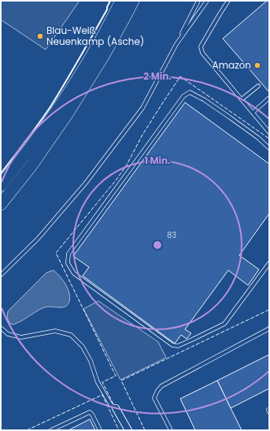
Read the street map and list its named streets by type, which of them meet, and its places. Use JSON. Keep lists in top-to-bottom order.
{
  "places": ["Blau-Weiß Neuenkamp (Asche)", "Amazon"],
  "house_numbers": ["83"],
  "rings": ["2 Min.", "1 Min."]
}
